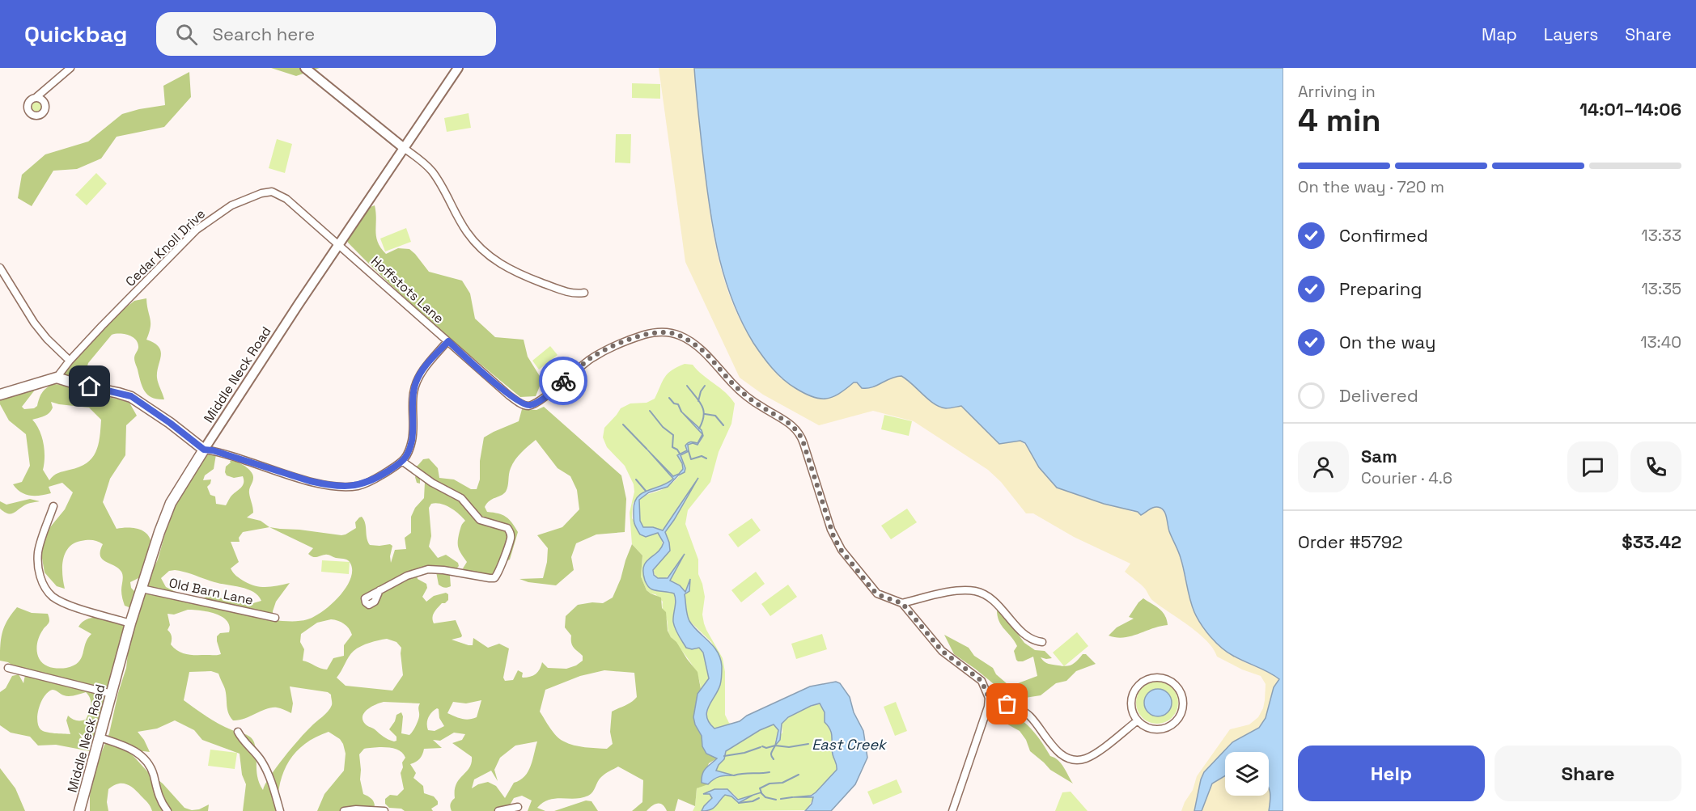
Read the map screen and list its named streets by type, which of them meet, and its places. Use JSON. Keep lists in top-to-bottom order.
{
  "streets": {
    "main road": ["Middle Neck Road"],
    "street": ["Cedar Knoll Drive", "Hoffstots Lane", "Old Barn Lane"]
  },
  "crossings": [
    ["Cedar Knoll Drive", "Hoffstots Lane"],
    ["Cedar Knoll Drive", "Middle Neck Road"],
    ["Hoffstots Lane", "Middle Neck Road"],
    ["Middle Neck Road", "Old Barn Lane"]
  ],
  "water": ["East Creek"],
  "page": {
    "header": "Quickbag",
    "search": "Search here",
    "nav": ["Map", "Layers", "Share"],
    "heading": ["4 min", "Arriving in", "14:01–14:06"],
    "panel": [
      "Sam",
      "Courier · 4.6",
      "Order #5792",
      "$33.42"
    ],
    "bar": "On the way · 720 m",
    "list": [
      ["Confirmed", "13:33"],
      ["Preparing", "13:35"],
      ["On the way", "13:40"],
      "Delivered"
    ],
    "buttons": ["Help", "Share"]
  }
}
